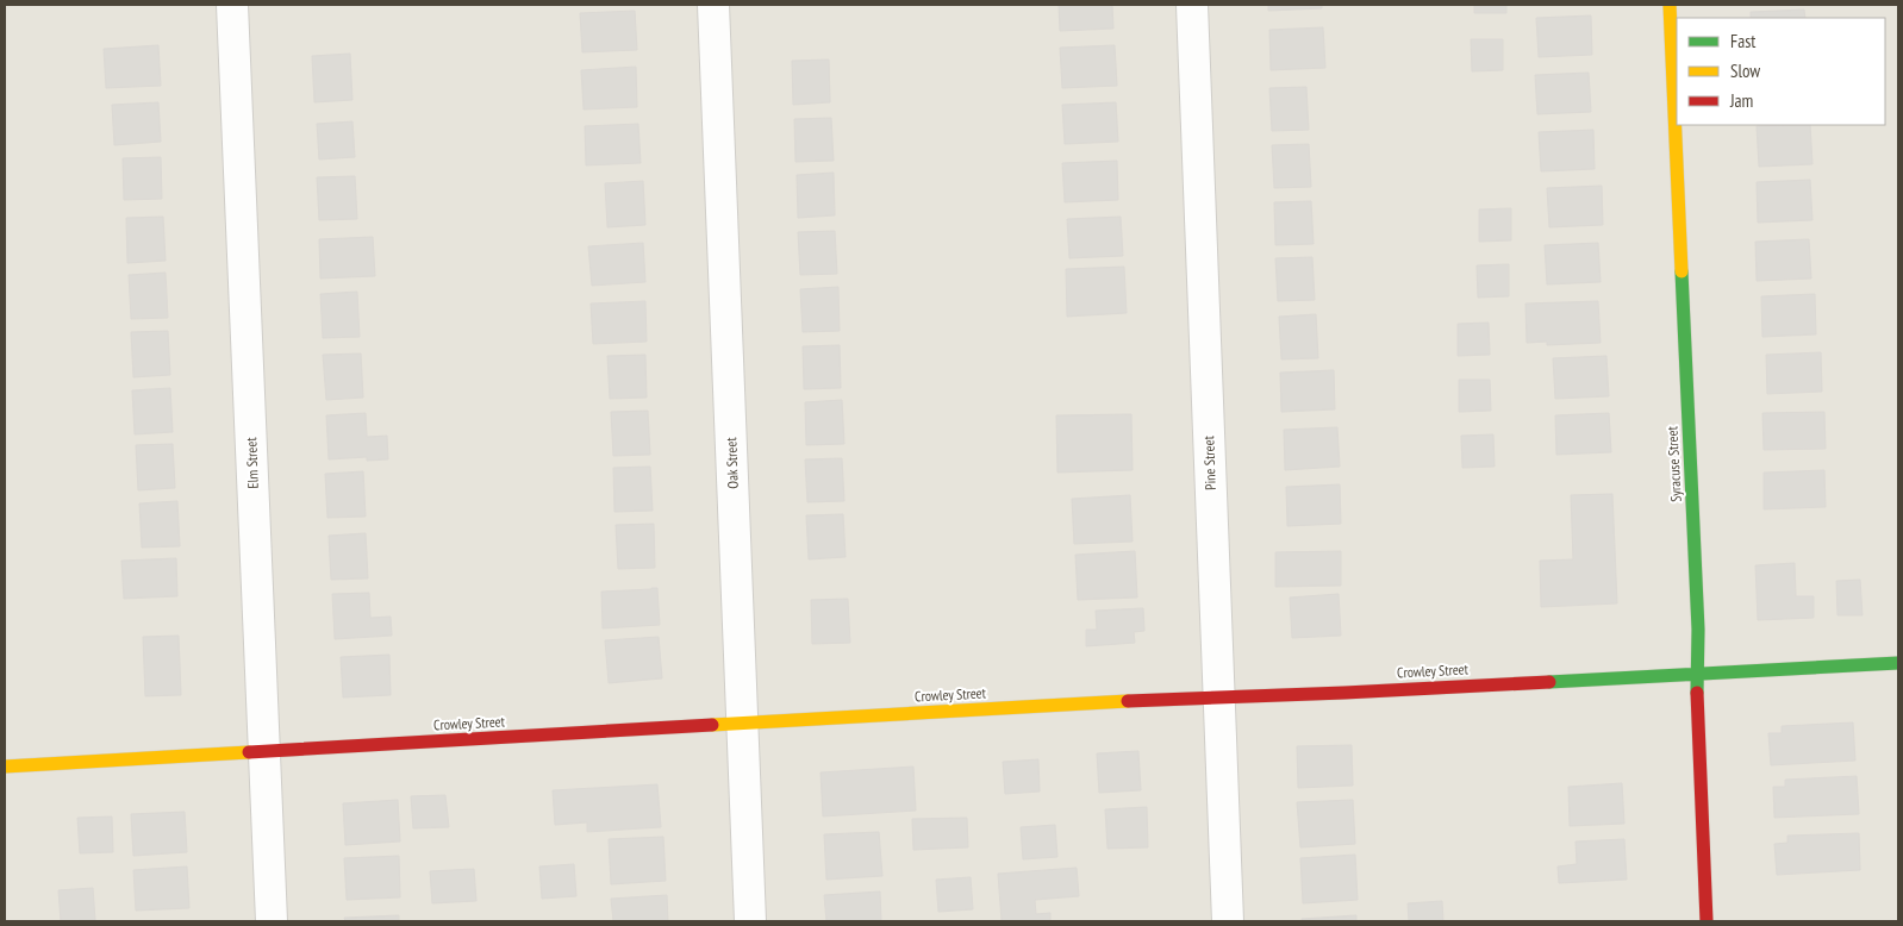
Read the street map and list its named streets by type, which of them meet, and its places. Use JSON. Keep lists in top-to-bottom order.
{
  "streets": {
    "street": [
      "Elm Street",
      "Oak Street",
      "Pine Street",
      "Syracuse Street",
      "Crowley Street"
    ]
  },
  "crossings": [
    ["Elm Street", "Crowley Street"],
    ["Oak Street", "Crowley Street"],
    ["Pine Street", "Crowley Street"],
    ["Syracuse Street", "Crowley Street"]
  ],
  "legend": ["Fast", "Slow", "Jam"]
}
